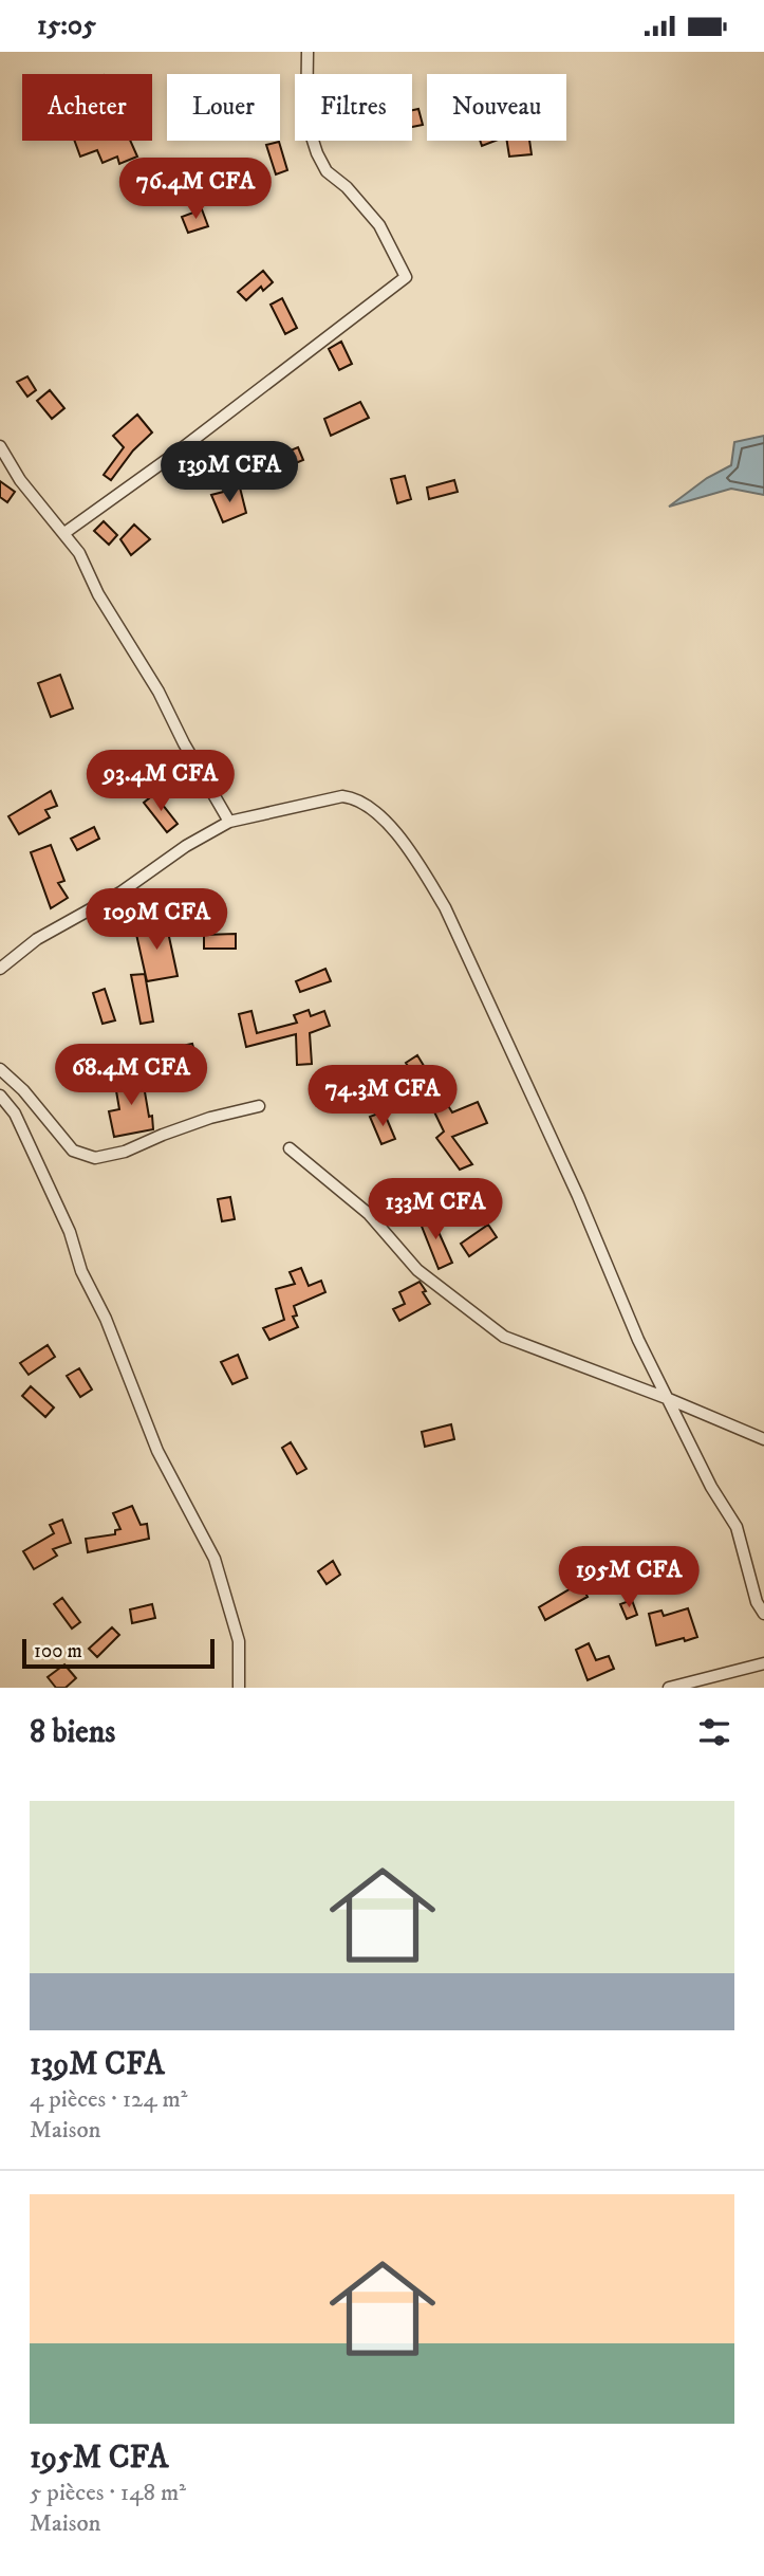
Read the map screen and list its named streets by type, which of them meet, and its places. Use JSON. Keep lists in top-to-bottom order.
{
  "scale_bar": "100 m",
  "page": {
    "status": "15:05",
    "chip": [
      "Acheter",
      "Louer",
      "Filtres",
      "Nouveau"
    ],
    "price": [
      "76.4M CFA",
      "139M CFA",
      "93.4M CFA",
      "109M CFA",
      "68.4M CFA",
      "74.3M CFA",
      "133M CFA",
      "195M CFA"
    ],
    "scale": "100 m",
    "heading": "8 biens",
    "list": [
      {
        "name": "139M CFA",
        "note": "4 pièces · 124 m² · Maison"
      },
      {
        "name": "195M CFA",
        "note": "5 pièces · 148 m² · Maison"
      }
    ]
  }
}
